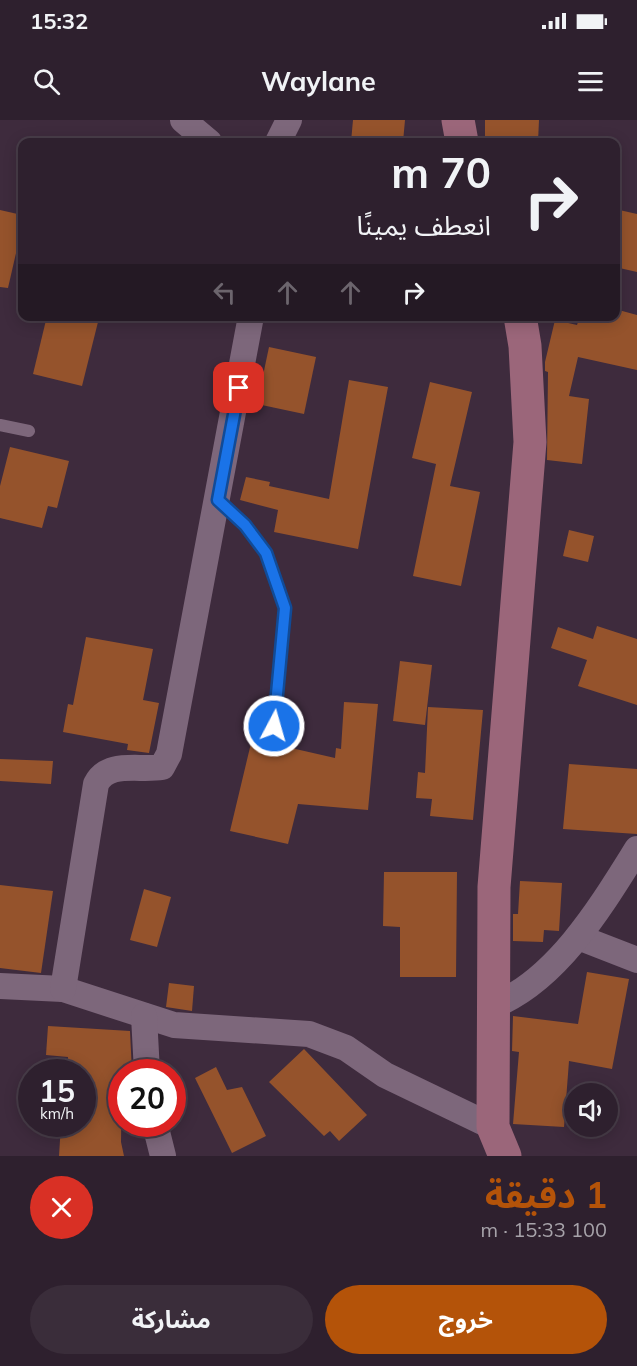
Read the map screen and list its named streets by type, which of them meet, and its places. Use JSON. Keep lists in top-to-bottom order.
{
  "page": {
    "status": "15:32",
    "header": "Waylane",
    "turn": ["70 m", "انعطف يمينًا"],
    "speed": "15 km/h",
    "limit": "20",
    "heading": ["1 دقيقة", "100 m · 15:33"],
    "buttons": ["خروج", "مشاركة"]
  }
}
